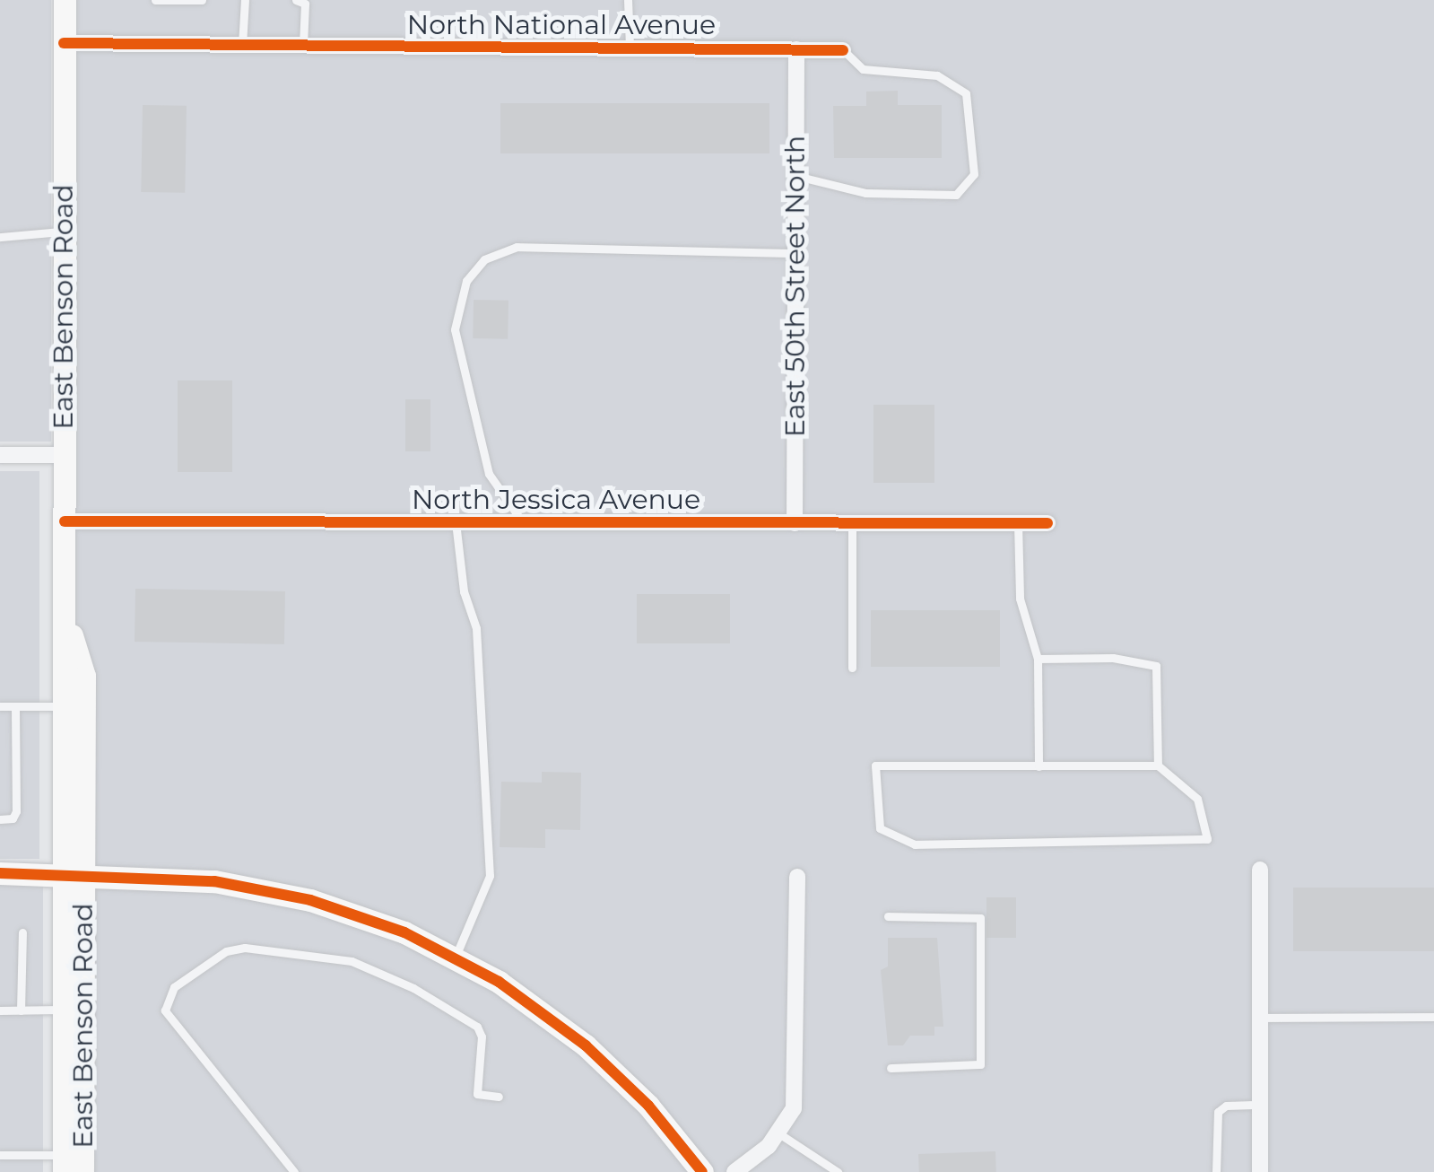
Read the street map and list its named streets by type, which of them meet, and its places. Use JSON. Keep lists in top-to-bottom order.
{
  "streets": {
    "main road": ["East Benson Road"],
    "street": ["North National Avenue", "East 50th Street North", "North Jessica Avenue"]
  },
  "crossings": [
    ["North National Avenue", "East 50th Street North"],
    ["North National Avenue", "East Benson Road"],
    ["East 50th Street North", "North Jessica Avenue"],
    ["East Benson Road", "North Jessica Avenue"]
  ]
}
